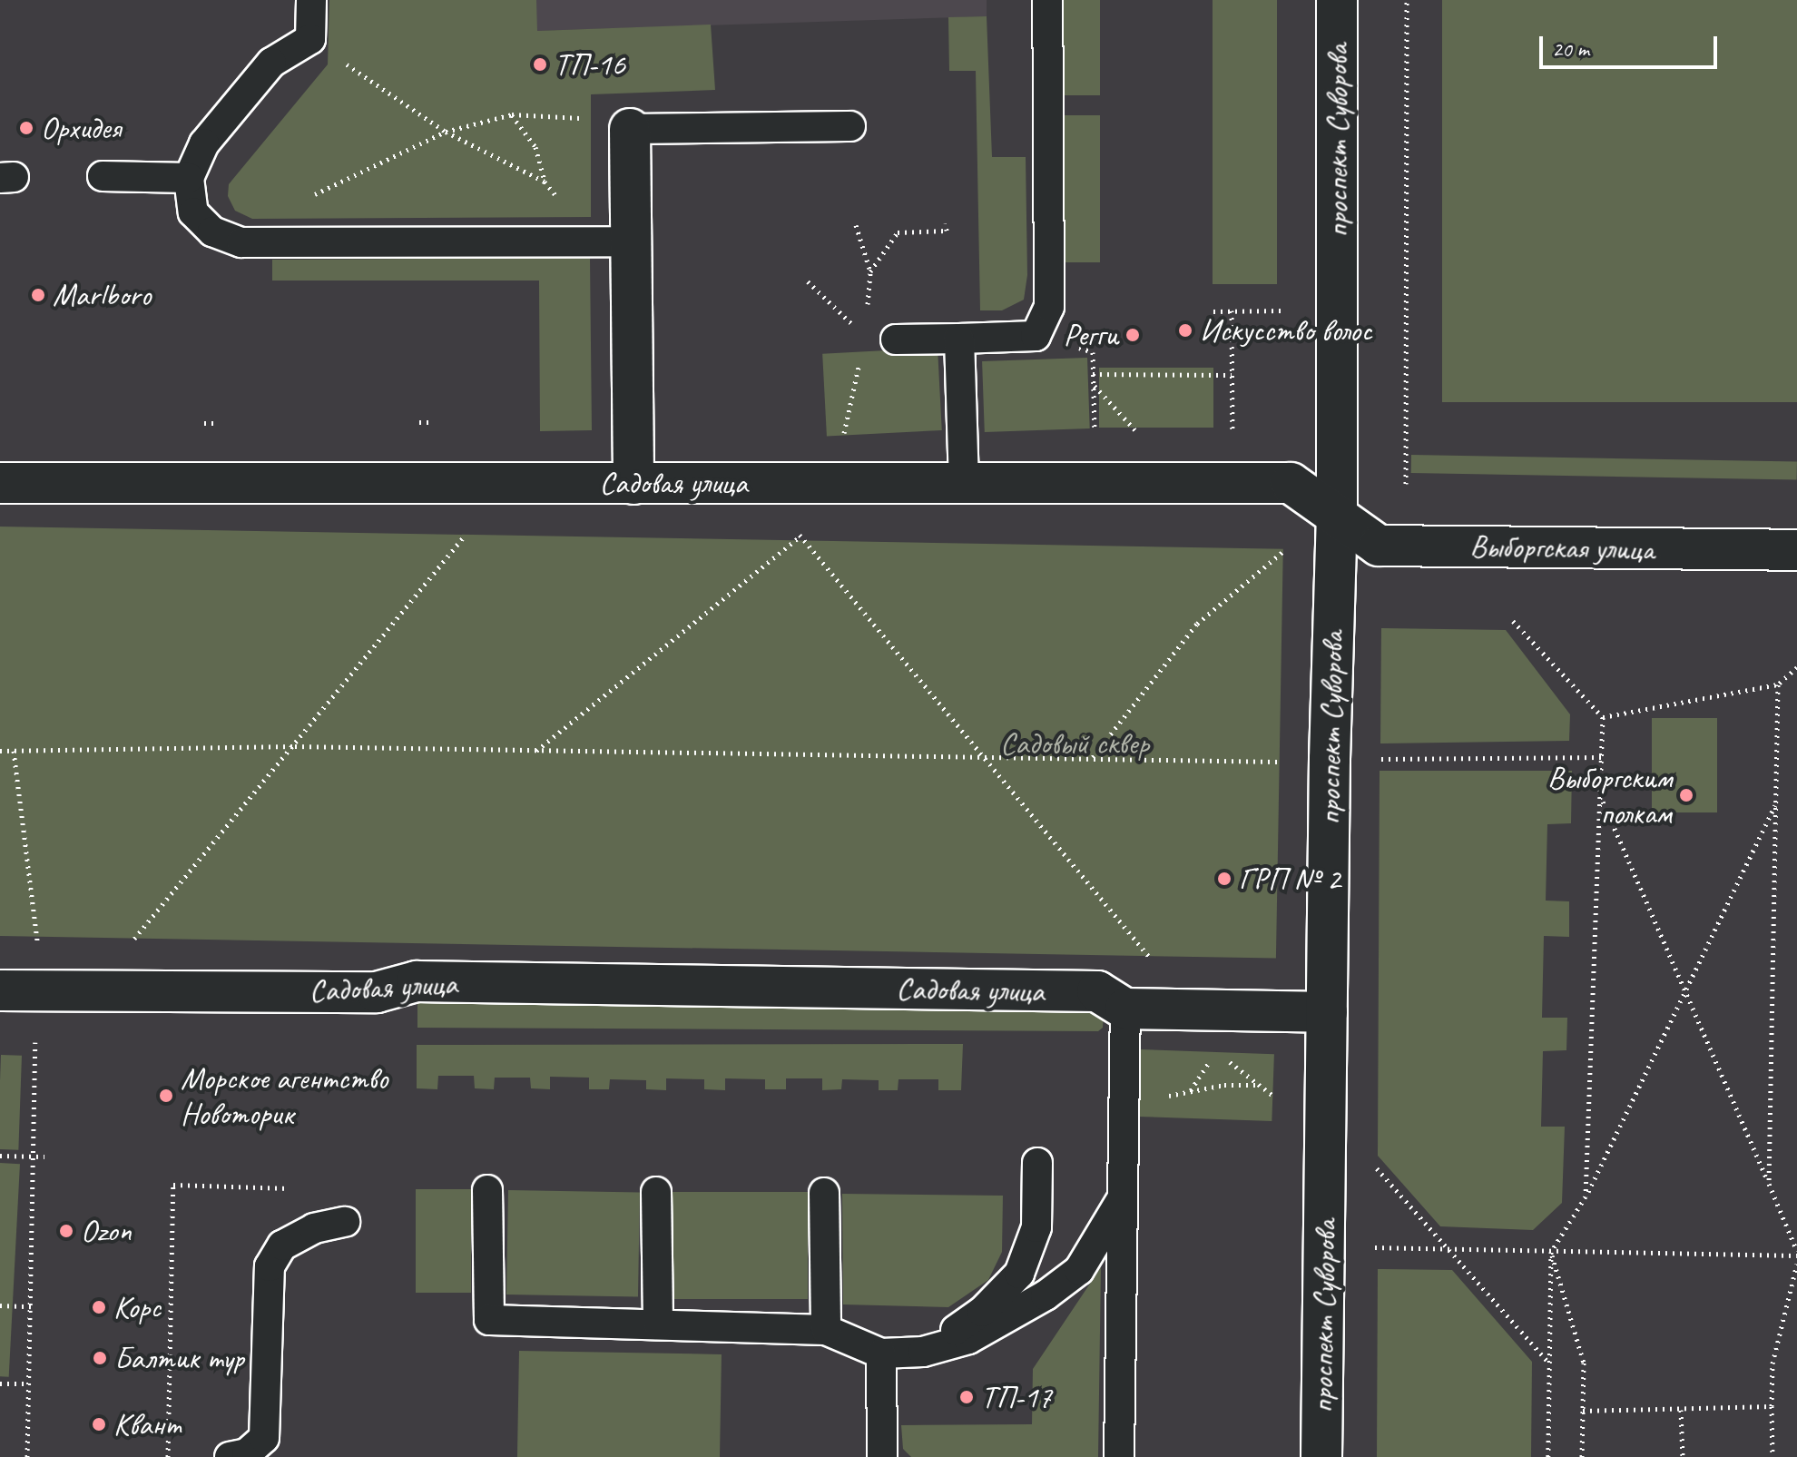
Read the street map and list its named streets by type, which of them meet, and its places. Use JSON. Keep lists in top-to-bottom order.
{
  "streets": {
    "street": ["проспект Суворова", "Садовая улица", "Выборгская улица"]
  },
  "crossings": [
    ["проспект Суворова", "Садовая улица"],
    ["проспект Суворова", "Выборгская улица"],
    ["Садовая улица", "Выборгская улица"]
  ],
  "parks": ["Садовый сквер"],
  "places": [
    "ТП-16",
    "Орхидея",
    "Marlboro",
    "Искусство волос",
    "Регги",
    "Выборгским полкам",
    "ГРП № 2",
    "Морское агентство Новоторик",
    "Ozon",
    "Корс",
    "Балтик тур",
    "ТП-17",
    "Квант"
  ],
  "scale_bar": "20 m"
}
